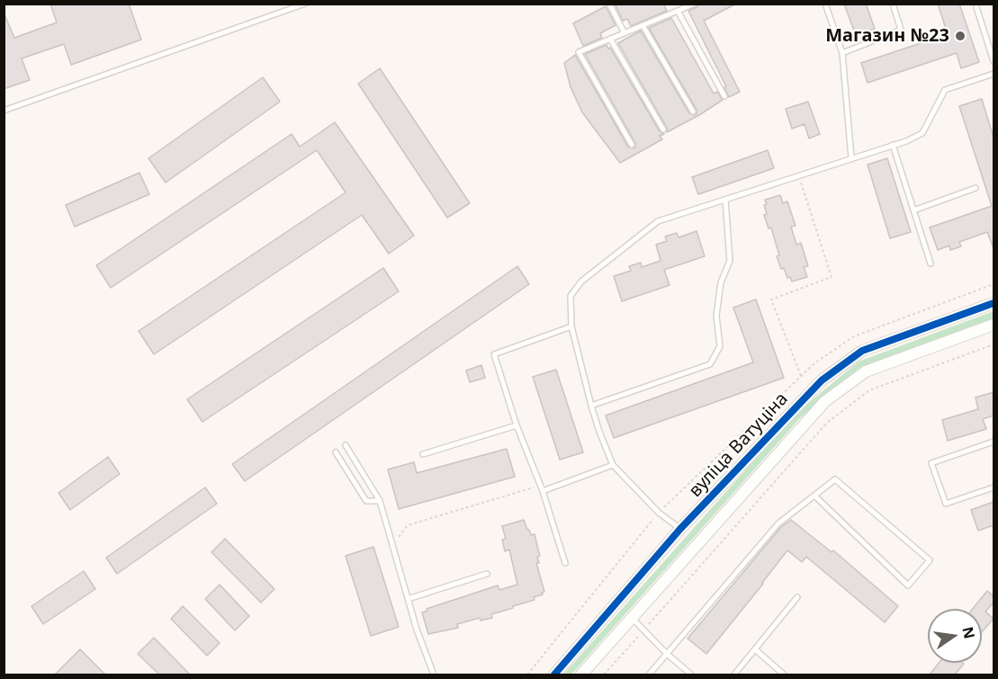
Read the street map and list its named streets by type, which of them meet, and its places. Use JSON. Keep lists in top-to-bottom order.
{
  "streets": {
    "street": ["вуліца Ватуціна"]
  },
  "places": ["Магазин №23"],
  "north": "right"
}
